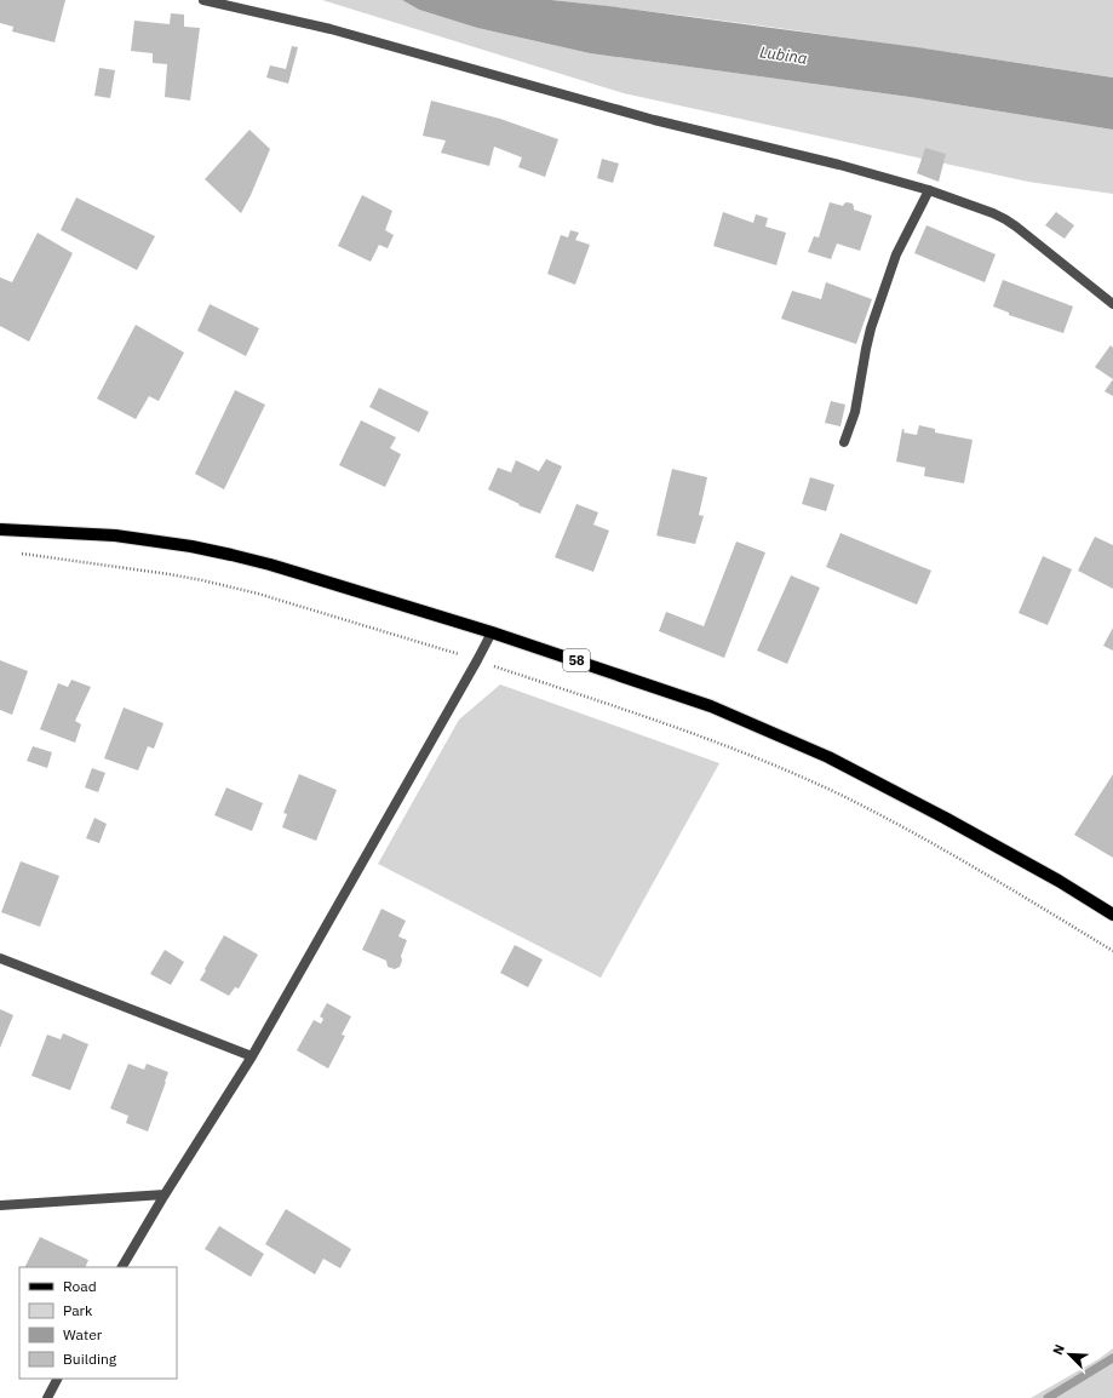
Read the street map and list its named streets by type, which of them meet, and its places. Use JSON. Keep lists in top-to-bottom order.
{
  "streets": {
    "main road": ["58"]
  },
  "water": ["Lubina"],
  "legend": [
    "Road",
    "Park",
    "Water",
    "Building"
  ],
  "north": "top left"
}
